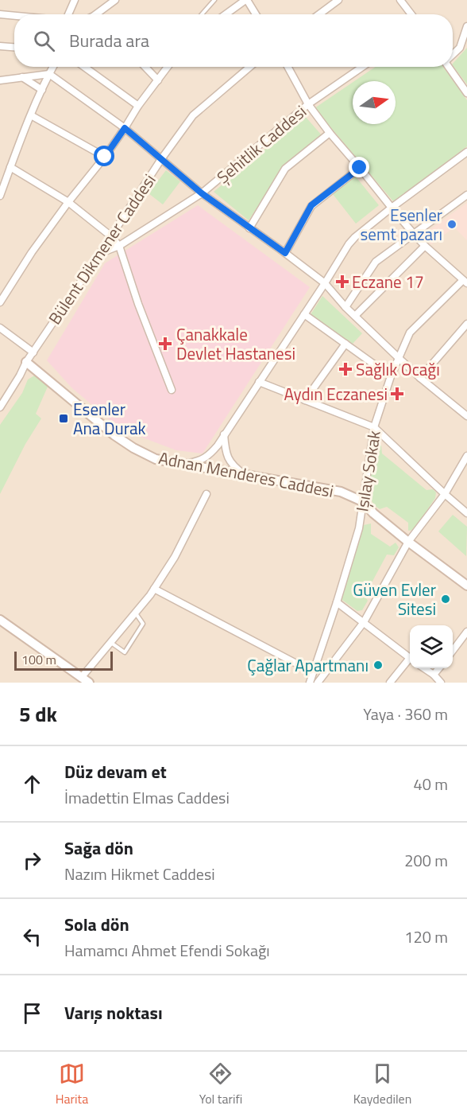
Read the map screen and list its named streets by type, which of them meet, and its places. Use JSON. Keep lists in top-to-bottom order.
{
  "streets": {
    "street": [
      "Şehitlik Caddesi",
      "Bülent Dikmener Caddesi",
      "Işılay Sokak",
      "Adnan Menderes Caddesi"
    ]
  },
  "crossings": [
    ["Şehitlik Caddesi", "Bülent Dikmener Caddesi"],
    ["Bülent Dikmener Caddesi", "Adnan Menderes Caddesi"],
    ["Işılay Sokak", "Adnan Menderes Caddesi"]
  ],
  "places": {
    "other": ["Esenler semt pazarı", "Güven Evler Sitesi", "Çağlar Apartmanı"],
    "health": [
      "Eczane 17",
      "Çanakkale Devlet Hastanesi",
      "Sağlık Ocağı",
      "Aydın Eczanesi"
    ],
    "transit": ["Esenler Ana Durak"]
  },
  "scale_bar": "100 m",
  "north": "right",
  "page": {
    "search": "Burada ara",
    "scale": "100 m",
    "heading": ["5 dk", "Yaya · 360 m"],
    "list": [
      ["Düz devam et", "İmadettin Elmas Caddesi", "40 m"],
      ["Sağa dön", "Nazım Hikmet Caddesi", "200 m"],
      ["Sola dön", "Hamamcı Ahmet Efendi Sokağı", "120 m"],
      "Varış noktası"
    ],
    "nav": ["Harita", "Yol tarifi", "Kaydedilen"]
  }
}
